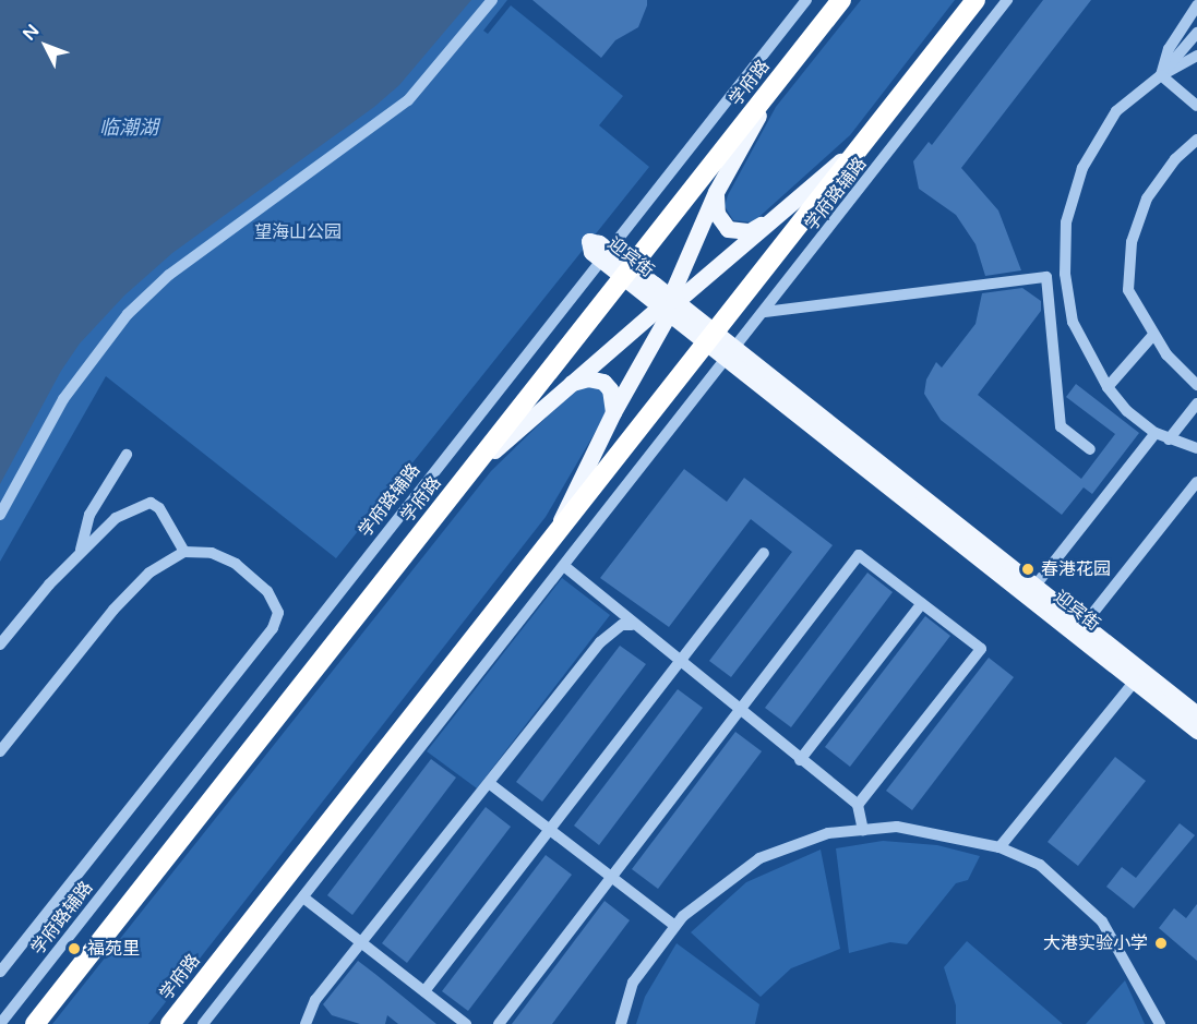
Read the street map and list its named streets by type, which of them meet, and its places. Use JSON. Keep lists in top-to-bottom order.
{
  "streets": {
    "highway": ["学府路"],
    "main road": ["迎宾街"],
    "street": ["学府路辅路"]
  },
  "crossings": [
    ["学府路", "迎宾街"],
    ["学府路辅路", "迎宾街"]
  ],
  "water": ["临潮湖"],
  "parks": ["望海山公园"],
  "places": ["春港花园", "大港实验小学", "福苑里"],
  "north": "top left"
}
